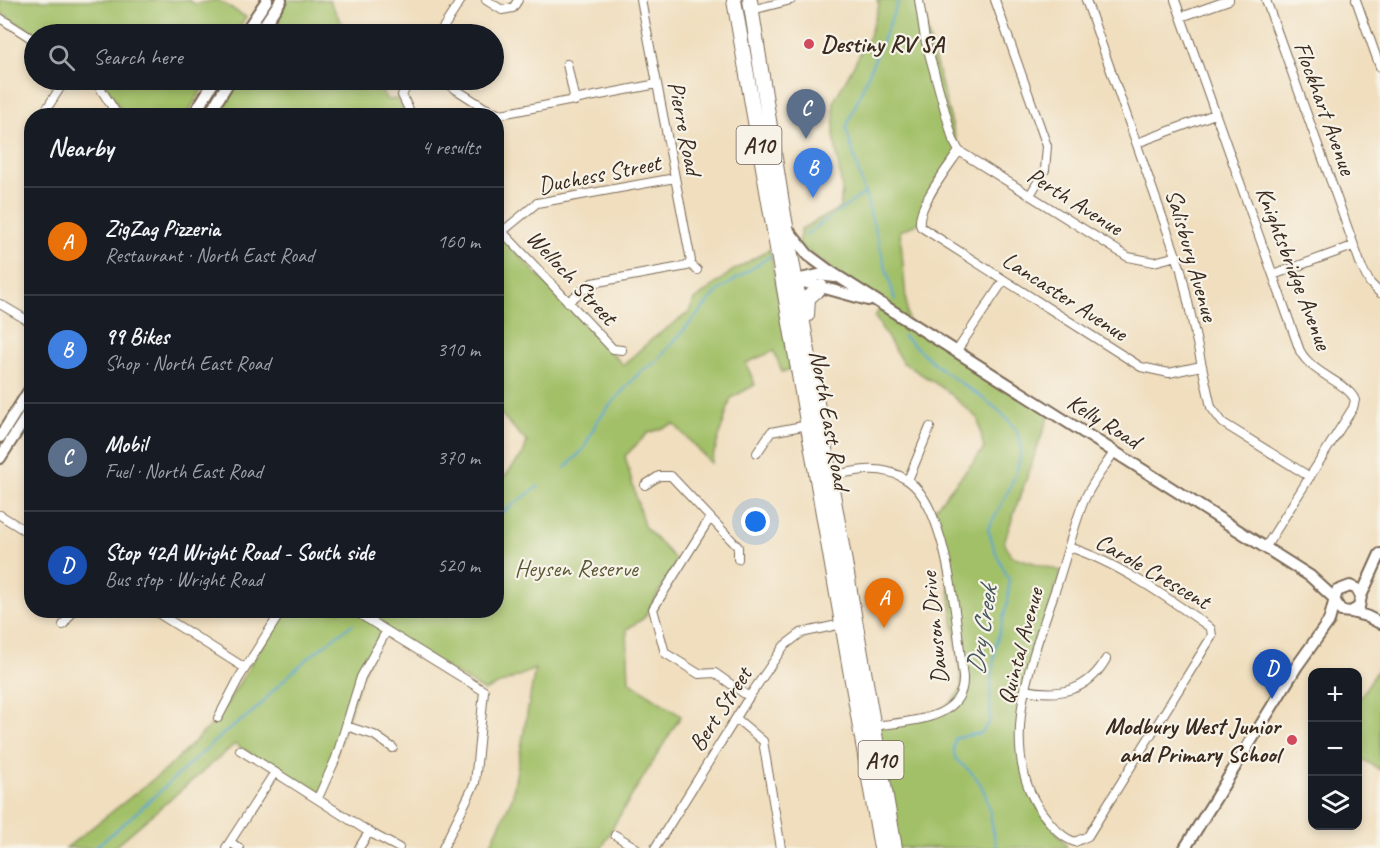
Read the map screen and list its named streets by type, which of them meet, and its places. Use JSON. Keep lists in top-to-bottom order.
{
  "streets": {
    "highway": ["A10", "North East Road"],
    "main road": ["Kelly Road"],
    "street": [
      "Flockhart Avenue",
      "Pierre Road",
      "Duchess Street",
      "Perth Avenue",
      "Salisbury Avenue",
      "Knightsbridge Avenue",
      "Welloch Street",
      "Lancaster Avenue",
      "Carole Crescent",
      "Dawson Drive",
      "Quintal Avenue",
      "Bert Street"
    ]
  },
  "crossings": [
    ["Pierre Road", "Duchess Street"],
    ["Perth Avenue", "Salisbury Avenue"],
    ["Perth Avenue", "Lancaster Avenue"],
    ["Salisbury Avenue", "Knightsbridge Avenue"],
    ["Salisbury Avenue", "Lancaster Avenue"],
    ["Knightsbridge Avenue", "Kelly Road"],
    ["North East Road", "Kelly Road"],
    ["North East Road", "Dawson Drive"],
    ["North East Road", "Bert Street"],
    ["Kelly Road", "Quintal Avenue"],
    ["Carole Crescent", "Quintal Avenue"]
  ],
  "water": ["Dry Creek"],
  "parks": ["Heysen Reserve"],
  "places": ["Destiny RV SA", "Modbury West Junior and Primary School"],
  "page": {
    "search": "Search here",
    "pins": [
      "C",
      "B",
      "A",
      "D"
    ],
    "heading": ["Nearby", "4 results"],
    "list": [
      {
        "mark": "A",
        "name": "ZigZag Pizzeria",
        "note": "Restaurant · North East Road",
        "value": "160 m"
      },
      {
        "mark": "B",
        "name": "99 Bikes",
        "note": "Shop · North East Road",
        "value": "310 m"
      },
      {
        "mark": "C",
        "name": "Mobil",
        "note": "Fuel · North East Road",
        "value": "370 m"
      },
      {
        "mark": "D",
        "name": "Stop 42A Wright Road - South side",
        "note": "Bus stop · Wright Road",
        "value": "520 m"
      }
    ],
    "map_buttons": ["+", "−"]
  }
}
